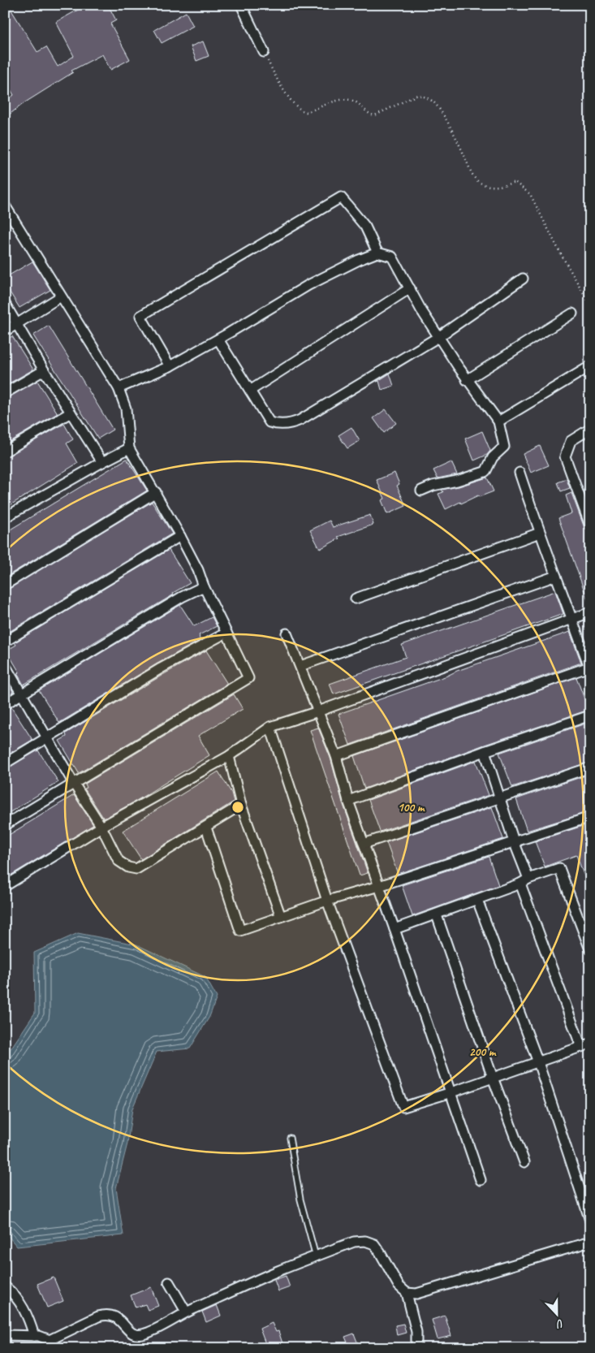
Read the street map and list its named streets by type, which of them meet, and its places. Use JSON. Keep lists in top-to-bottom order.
{
  "north": "bottom",
  "rings": ["100 m", "200 m"]
}
